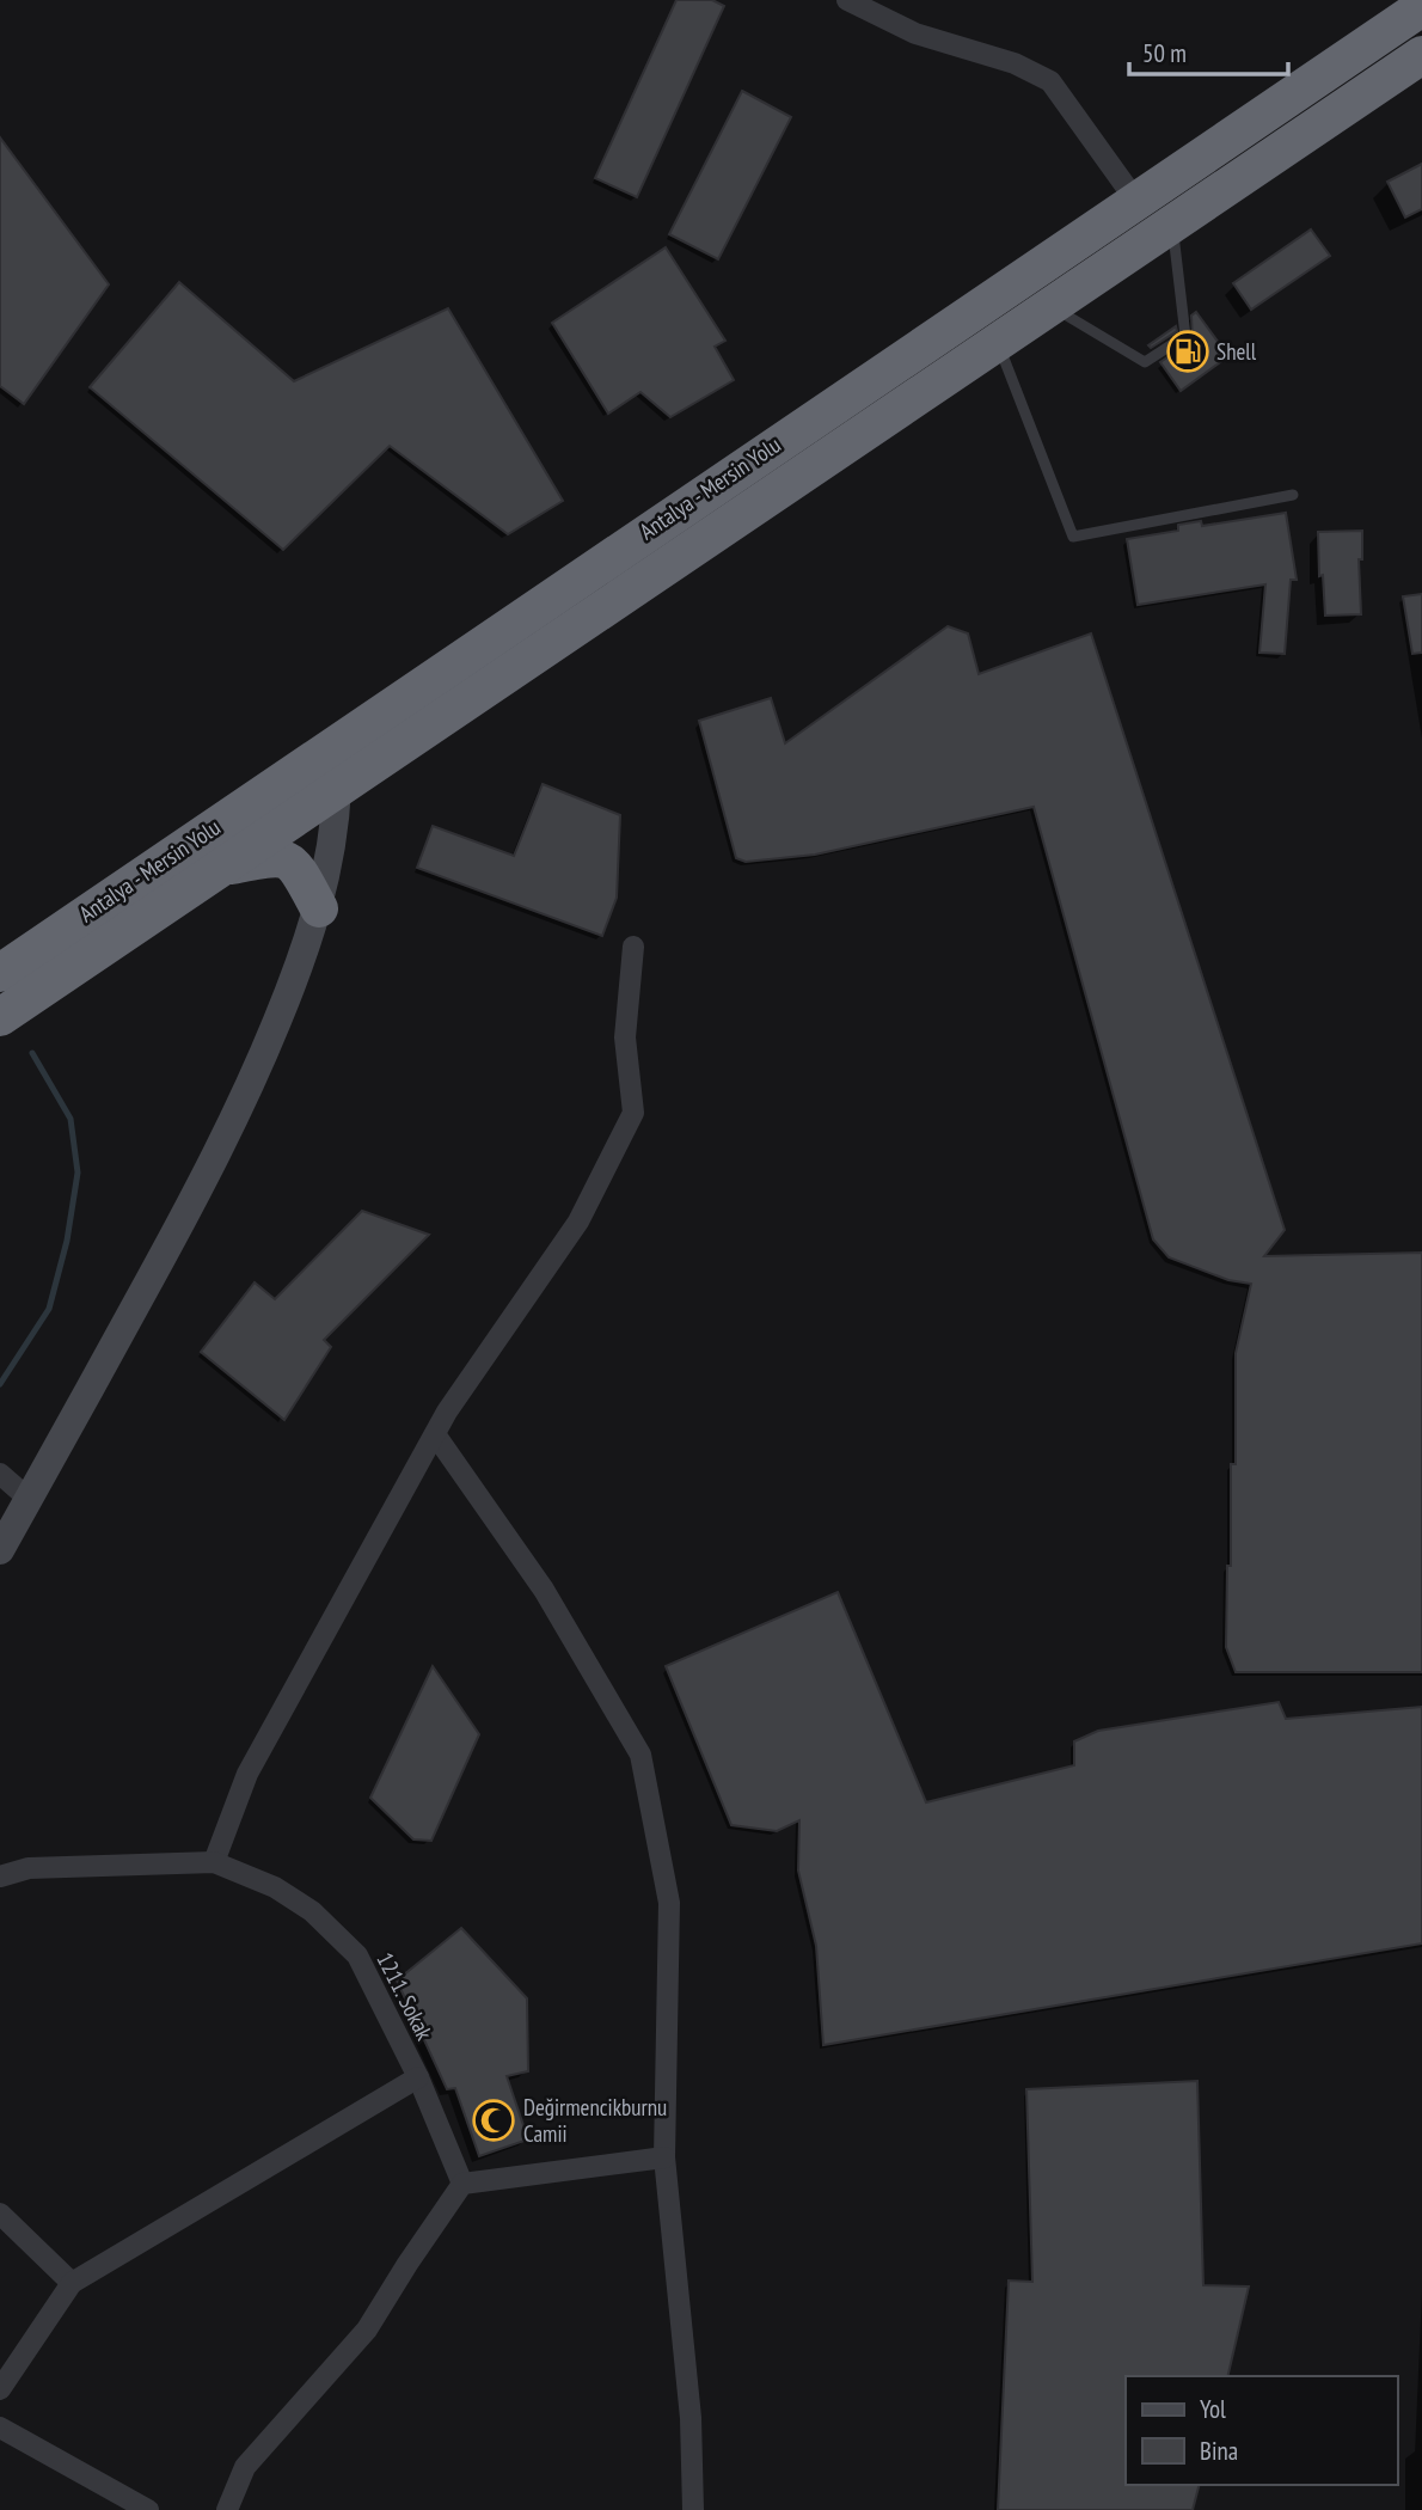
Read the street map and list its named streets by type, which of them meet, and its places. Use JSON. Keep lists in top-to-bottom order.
{
  "streets": {
    "highway": ["Antalya - Mersin Yolu"],
    "street": ["1211. Sokak"]
  },
  "places": {
    "fuel station": ["Shell"],
    "mosque": ["Değirmencikburnu Camii"]
  },
  "legend": ["Yol", "Bina"],
  "scale_bar": "50 m"
}
